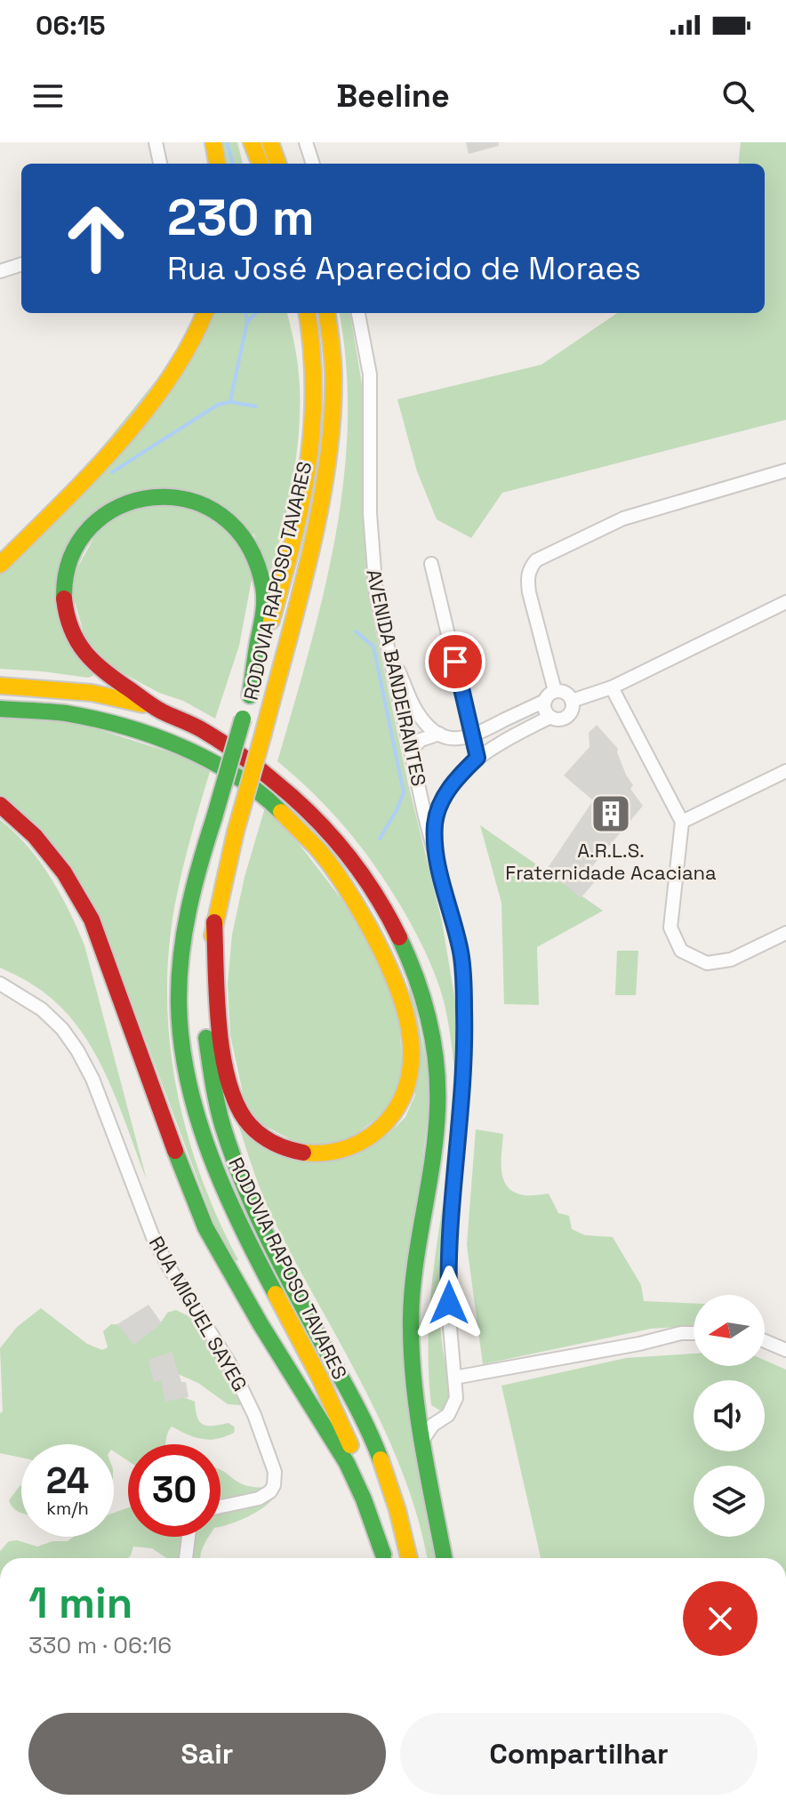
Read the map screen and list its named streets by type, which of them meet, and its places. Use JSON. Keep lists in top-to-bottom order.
{
  "streets": {
    "highway": ["RODOVIA RAPOSO TAVARES"],
    "street": ["AVENIDA BANDEIRANTES", "RUA MIGUEL SAYEG"]
  },
  "places": {
    "building": ["A.R.L.S. Fraternidade Acaciana"]
  },
  "north": "left",
  "page": {
    "status": "06:15",
    "header": "Beeline",
    "turn": ["230 m", "Rua José Aparecido de Moraes"],
    "speed": "24 km/h",
    "limit": "30",
    "heading": ["1 min", "330 m · 06:16"],
    "buttons": ["Sair", "Compartilhar"]
  }
}
